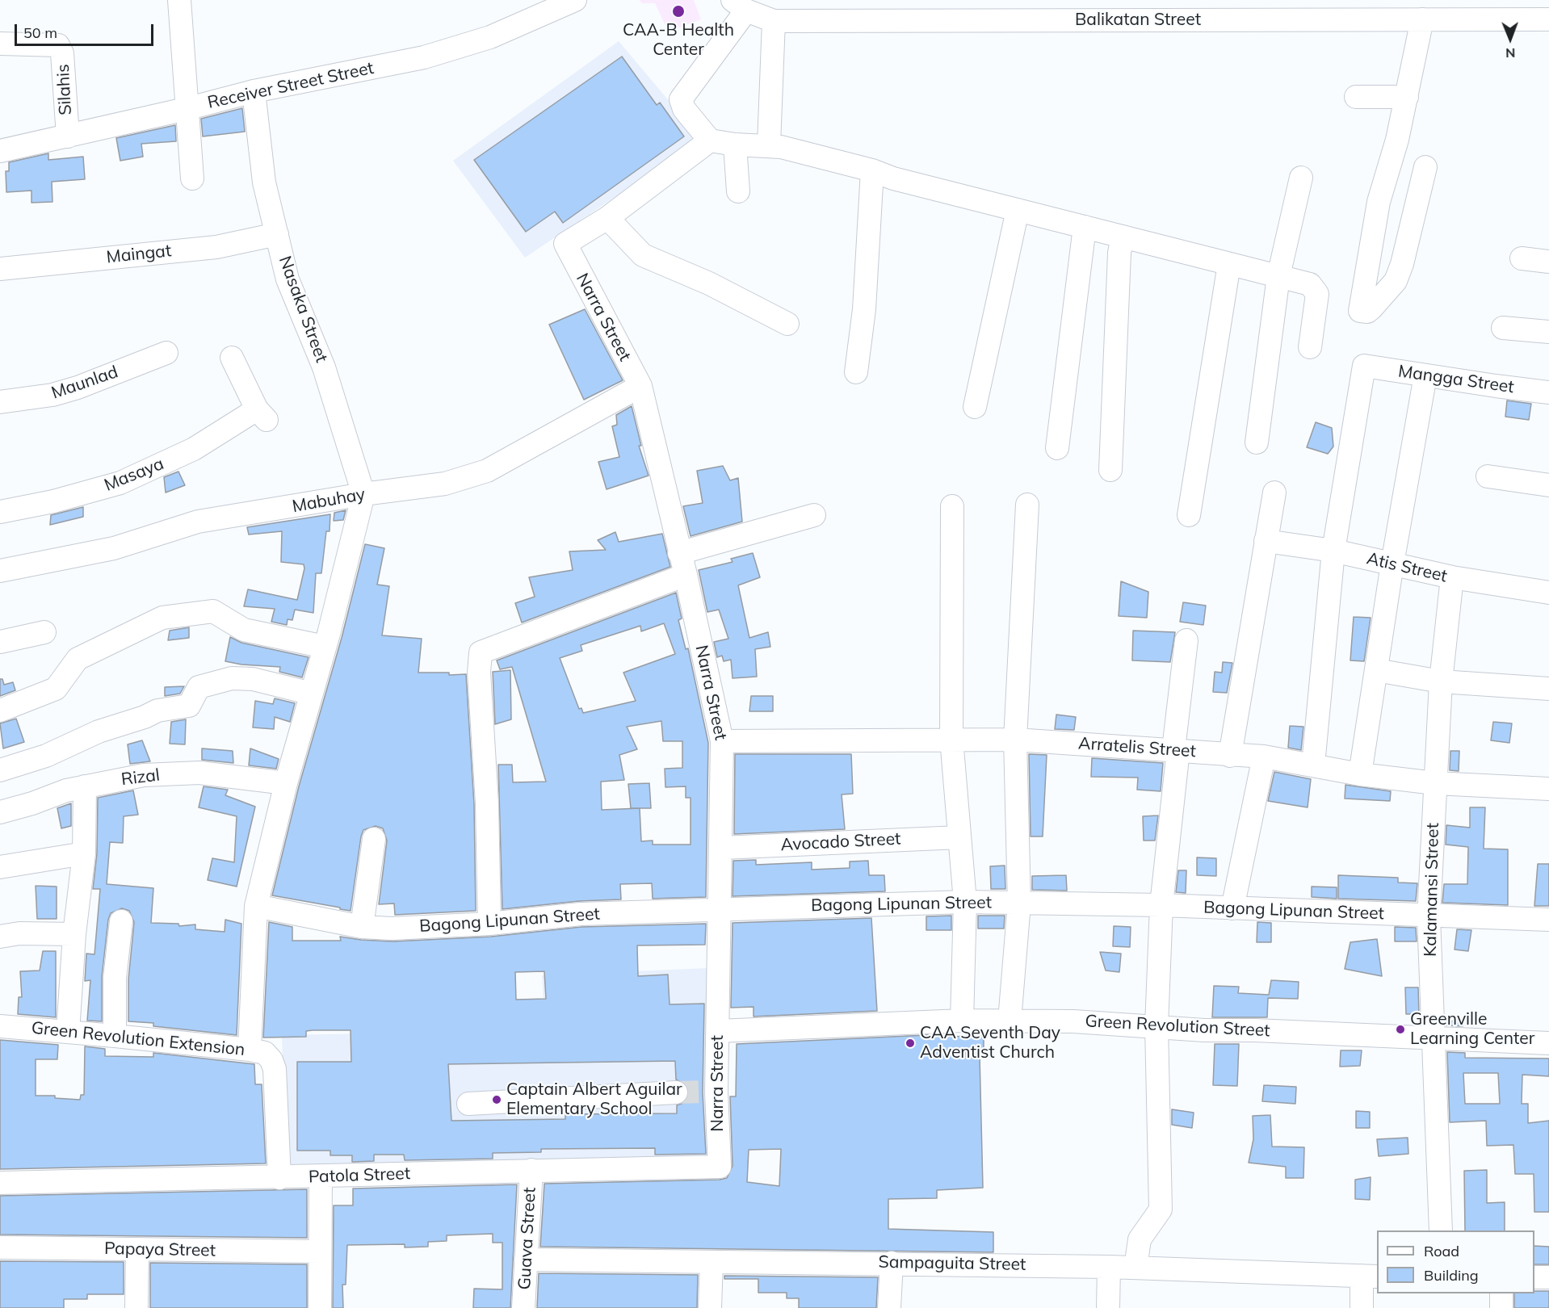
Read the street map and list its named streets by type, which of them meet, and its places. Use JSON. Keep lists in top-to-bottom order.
{
  "streets": {
    "street": [
      "Balikatan Street",
      "Receiver Street Street",
      "Silahis",
      "Maingat",
      "Nasaka Street",
      "Narra Street",
      "Mangga Street",
      "Maunlad",
      "Masaya",
      "Mabuhay",
      "Atis Street",
      "Arratelis Street",
      "Rizal",
      "Avocado Street",
      "Kalamansi Street",
      "Bagong Lipunan Street",
      "Green Revolution Street",
      "Green Revolution Extension",
      "Patola Street",
      "Guava Street",
      "Papaya Street",
      "Sampaguita Street"
    ]
  },
  "crossings": [
    ["Receiver Street Street", "Silahis"],
    ["Receiver Street Street", "Nasaka Street"],
    ["Maingat", "Nasaka Street"],
    ["Nasaka Street", "Mabuhay"],
    ["Narra Street", "Mabuhay"],
    ["Narra Street", "Arratelis Street"],
    ["Narra Street", "Avocado Street"],
    ["Narra Street", "Bagong Lipunan Street"],
    ["Narra Street", "Green Revolution Street"],
    ["Narra Street", "Patola Street"],
    ["Mangga Street", "Atis Street"],
    ["Atis Street", "Kalamansi Street"],
    ["Arratelis Street", "Kalamansi Street"],
    ["Kalamansi Street", "Bagong Lipunan Street"],
    ["Kalamansi Street", "Green Revolution Street"],
    ["Green Revolution Extension", "Patola Street"],
    ["Patola Street", "Guava Street"],
    ["Guava Street", "Sampaguita Street"]
  ],
  "places": [
    "CAA-B Health Center",
    "Greenville Learning Center",
    "CAA Seventh Day Adventist Church",
    "Captain Albert Aguilar Elementary School"
  ],
  "legend": ["Road", "Building"],
  "scale_bar": "50 m",
  "north": "bottom"
}
